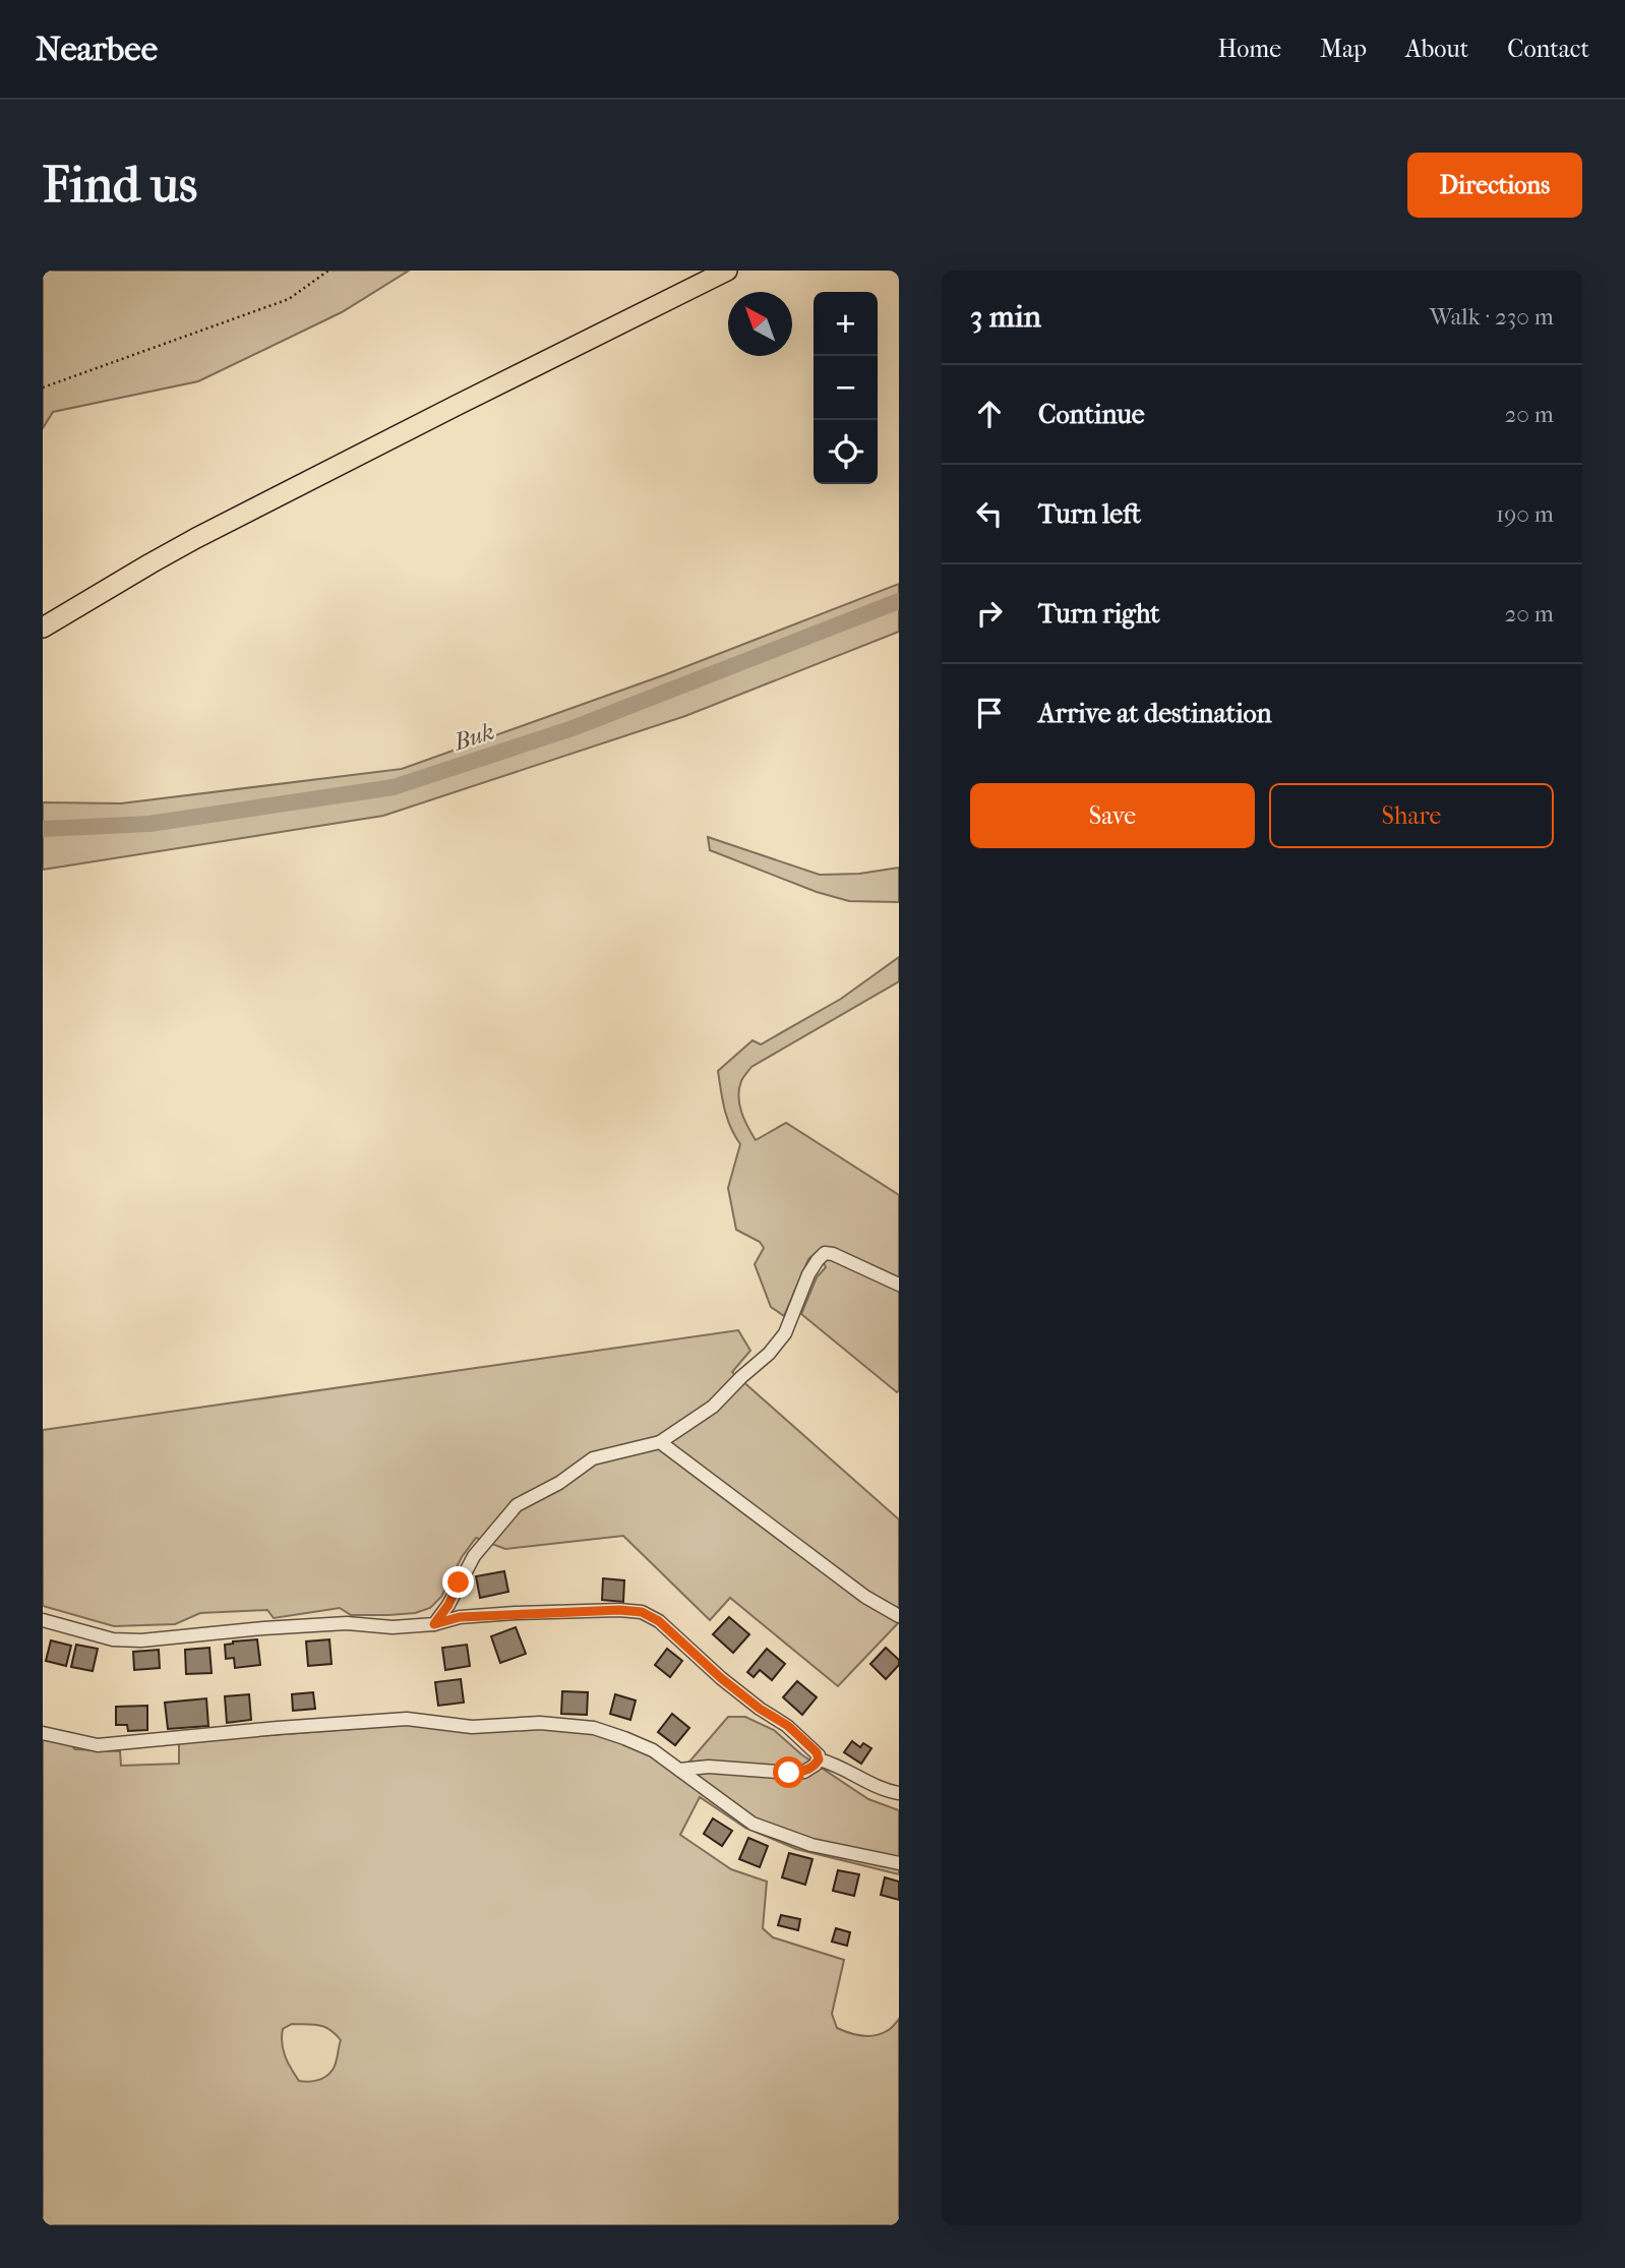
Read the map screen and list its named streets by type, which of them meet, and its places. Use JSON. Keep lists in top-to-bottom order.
{
  "water": ["Buk"],
  "north": "top left",
  "page": {
    "header": "Nearbee",
    "nav": [
      "Home",
      "Map",
      "About",
      "Contact"
    ],
    "buttons": [
      "Directions",
      ["Save", "Share"]
    ],
    "title": "Find us",
    "heading": ["3 min", "Walk · 230 m"],
    "map_buttons": ["+", "−"],
    "list": [
      ["Continue", "20 m"],
      ["Turn left", "190 m"],
      ["Turn right", "20 m"],
      "Arrive at destination"
    ]
  }
}
